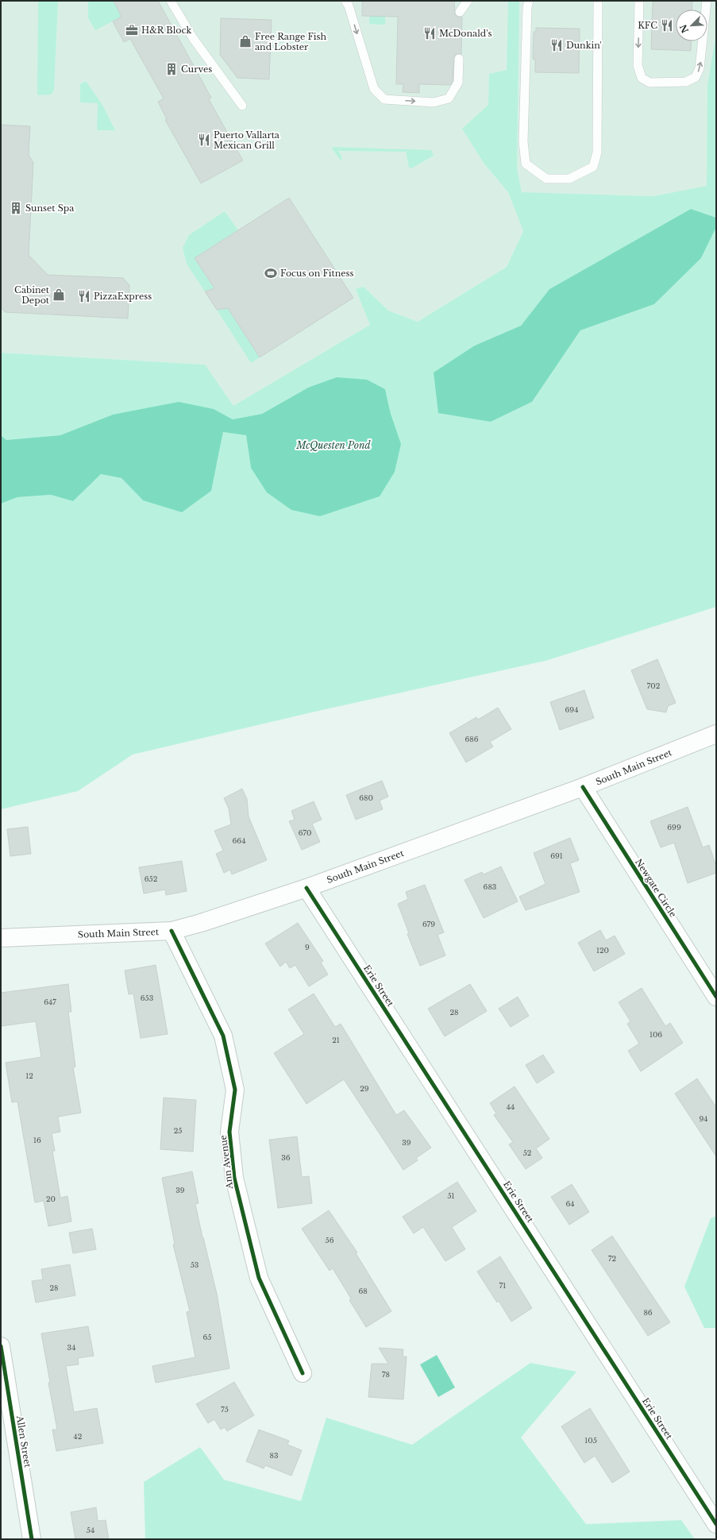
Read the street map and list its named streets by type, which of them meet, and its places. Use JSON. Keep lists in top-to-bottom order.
{
  "streets": {
    "street": [
      "South Main Street",
      "Newgate Circle",
      "Erie Street",
      "Ann Avenue",
      "Allen Street"
    ]
  },
  "crossings": [
    ["South Main Street", "Newgate Circle"],
    ["South Main Street", "Erie Street"],
    ["South Main Street", "Ann Avenue"]
  ],
  "water": ["McQuesten Pond"],
  "places": {
    "restaurant": [
      "KFC",
      "McDonald's",
      "Dunkin'",
      "Puerto Vallarta Mexican Grill",
      "PizzaExpress"
    ],
    "office": ["H&R Block"],
    "shop": ["Free Range Fish and Lobster", "Cabinet Depot"],
    "building": ["Curves", "Sunset Spa"],
    "sports": ["Focus on Fitness"]
  },
  "house_numbers": [
    "702",
    "694",
    "686",
    "680",
    "699",
    "670",
    "664",
    "691",
    "652",
    "683",
    "679",
    "9",
    "120",
    "653",
    "647",
    "28",
    "106",
    "21",
    "12",
    "29",
    "44",
    "94",
    "25",
    "16",
    "39",
    "52",
    "36",
    "39",
    "51",
    "20",
    "64",
    "56",
    "72",
    "53",
    "71",
    "28",
    "68",
    "86",
    "65",
    "34",
    "78",
    "75",
    "42",
    "105",
    "83",
    "54"
  ],
  "north": "bottom left"
}
